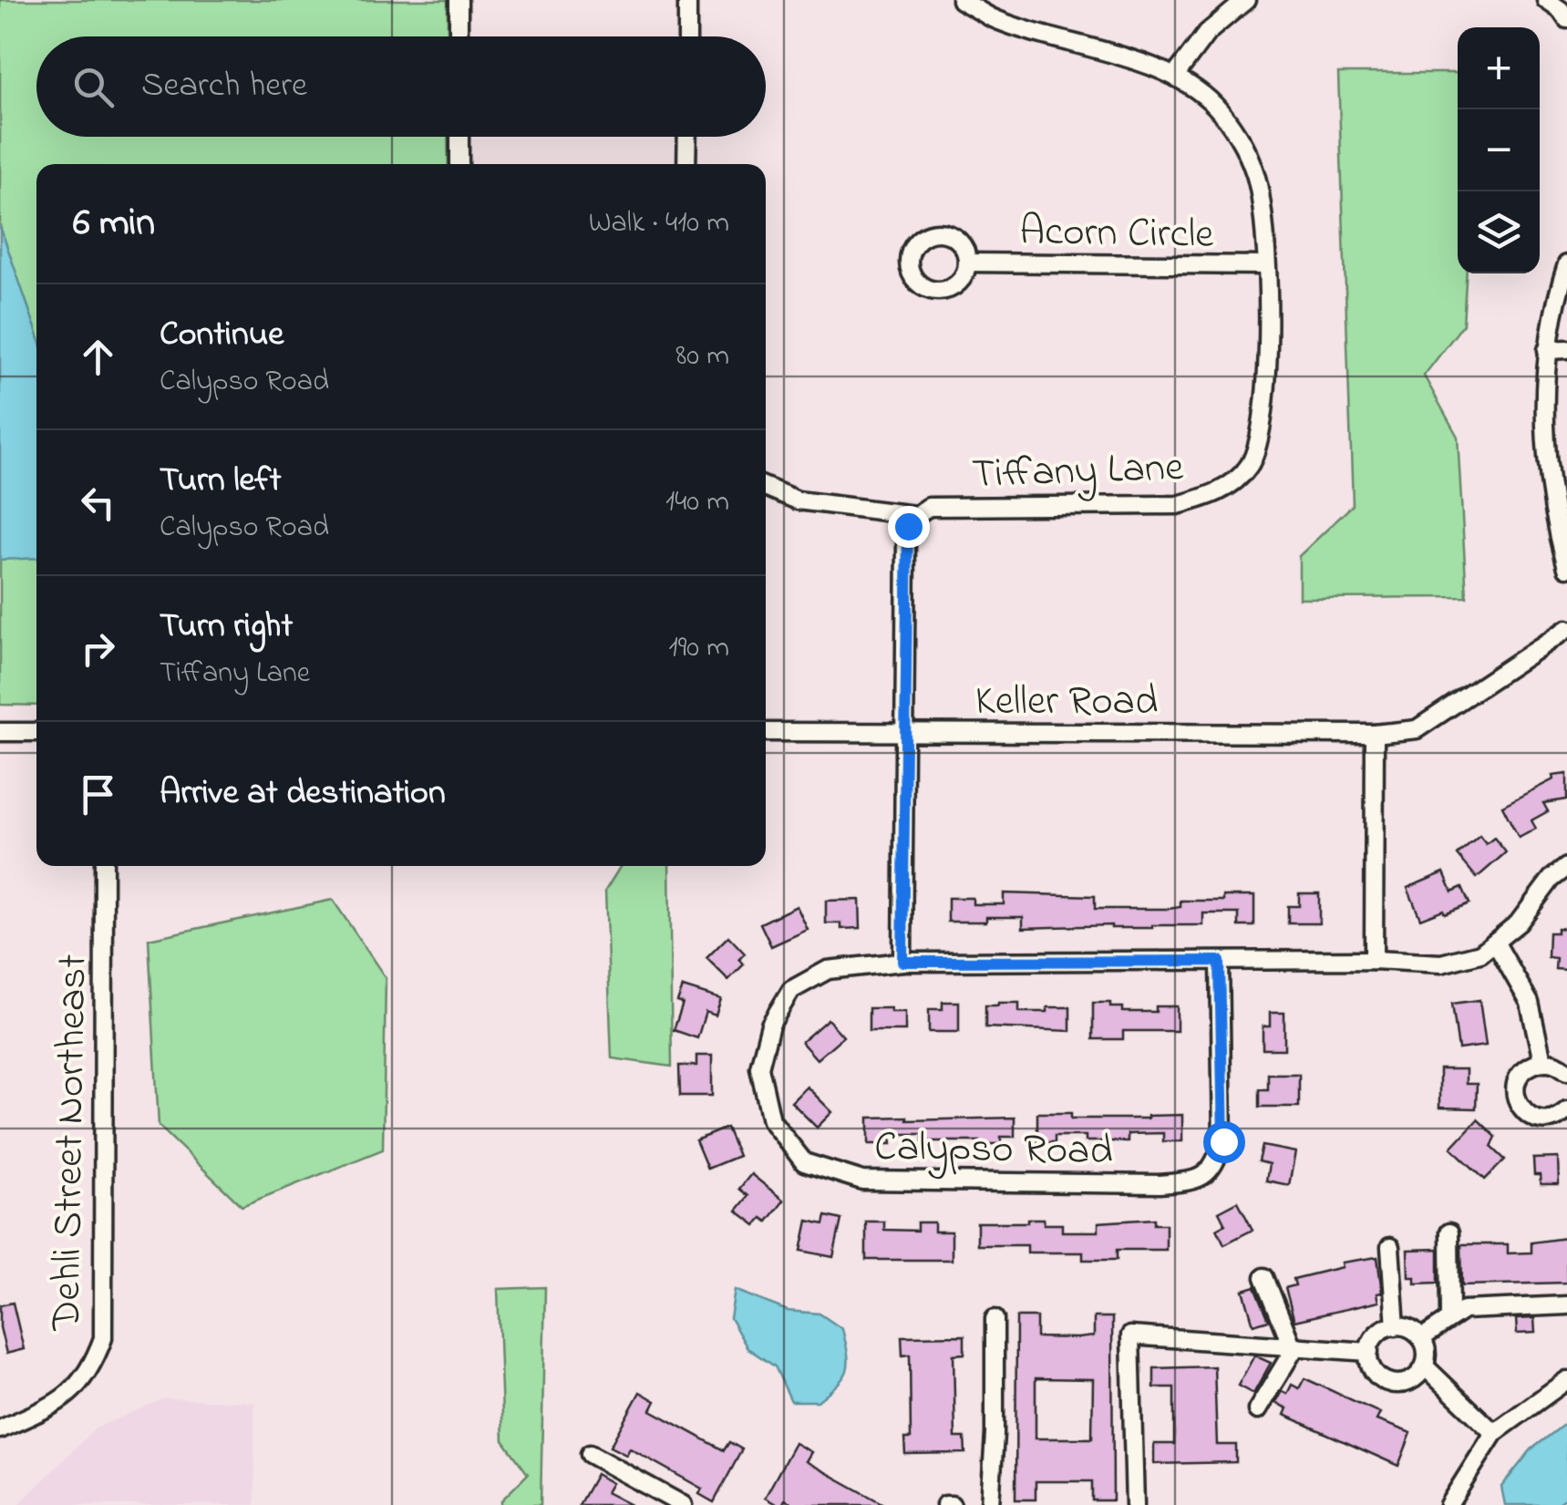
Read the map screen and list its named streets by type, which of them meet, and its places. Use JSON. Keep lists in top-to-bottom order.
{
  "streets": {
    "street": [
      "Acorn Circle",
      "Tiffany Lane",
      "Keller Road",
      "Dehli Street Northeast",
      "Calypso Road"
    ]
  },
  "crossings": [
    ["Acorn Circle", "Tiffany Lane"],
    ["Tiffany Lane", "Keller Road"],
    ["Tiffany Lane", "Calypso Road"]
  ],
  "page": {
    "map_buttons": ["+", "−"],
    "search": "Search here",
    "heading": ["6 min", "Walk · 410 m"],
    "list": [
      ["Continue", "Calypso Road", "80 m"],
      ["Turn left", "Calypso Road", "140 m"],
      ["Turn right", "Tiffany Lane", "190 m"],
      "Arrive at destination"
    ]
  }
}
